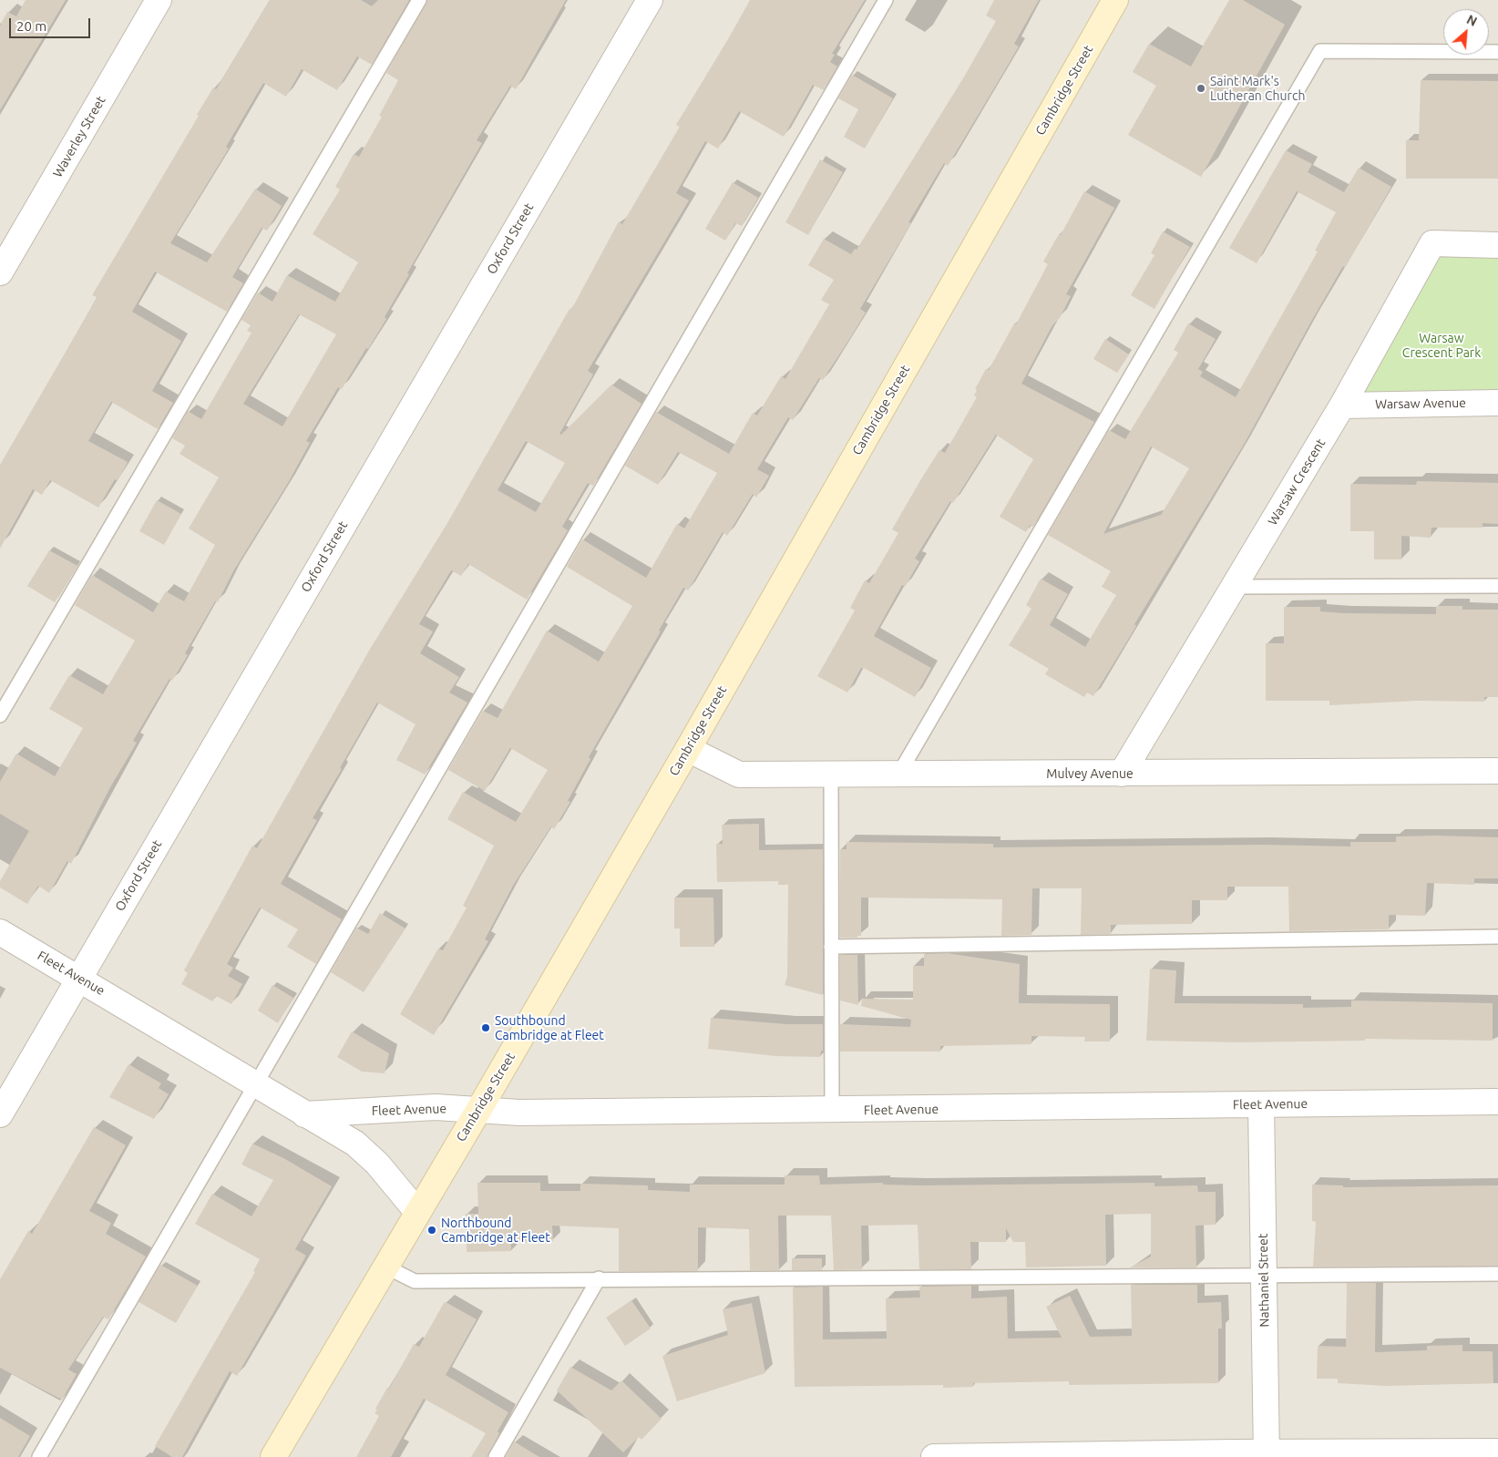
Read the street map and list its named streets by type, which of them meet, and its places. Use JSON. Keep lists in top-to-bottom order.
{
  "streets": {
    "street": [
      "Cambridge Street",
      "Waverley Street",
      "Oxford Street",
      "Warsaw Avenue",
      "Warsaw Crescent",
      "Mulvey Avenue",
      "Fleet Avenue",
      "Nathaniel Street"
    ]
  },
  "crossings": [
    ["Cambridge Street", "Mulvey Avenue"],
    ["Cambridge Street", "Fleet Avenue"],
    ["Oxford Street", "Fleet Avenue"],
    ["Warsaw Avenue", "Warsaw Crescent"],
    ["Warsaw Crescent", "Mulvey Avenue"],
    ["Fleet Avenue", "Nathaniel Street"]
  ],
  "parks": ["Warsaw Crescent Park"],
  "places": ["Saint Mark's Lutheran Church", "Southbound Cambridge at Fleet", "Northbound Cambridge at Fleet"],
  "scale_bar": "20 m",
  "north": "top right"
}
